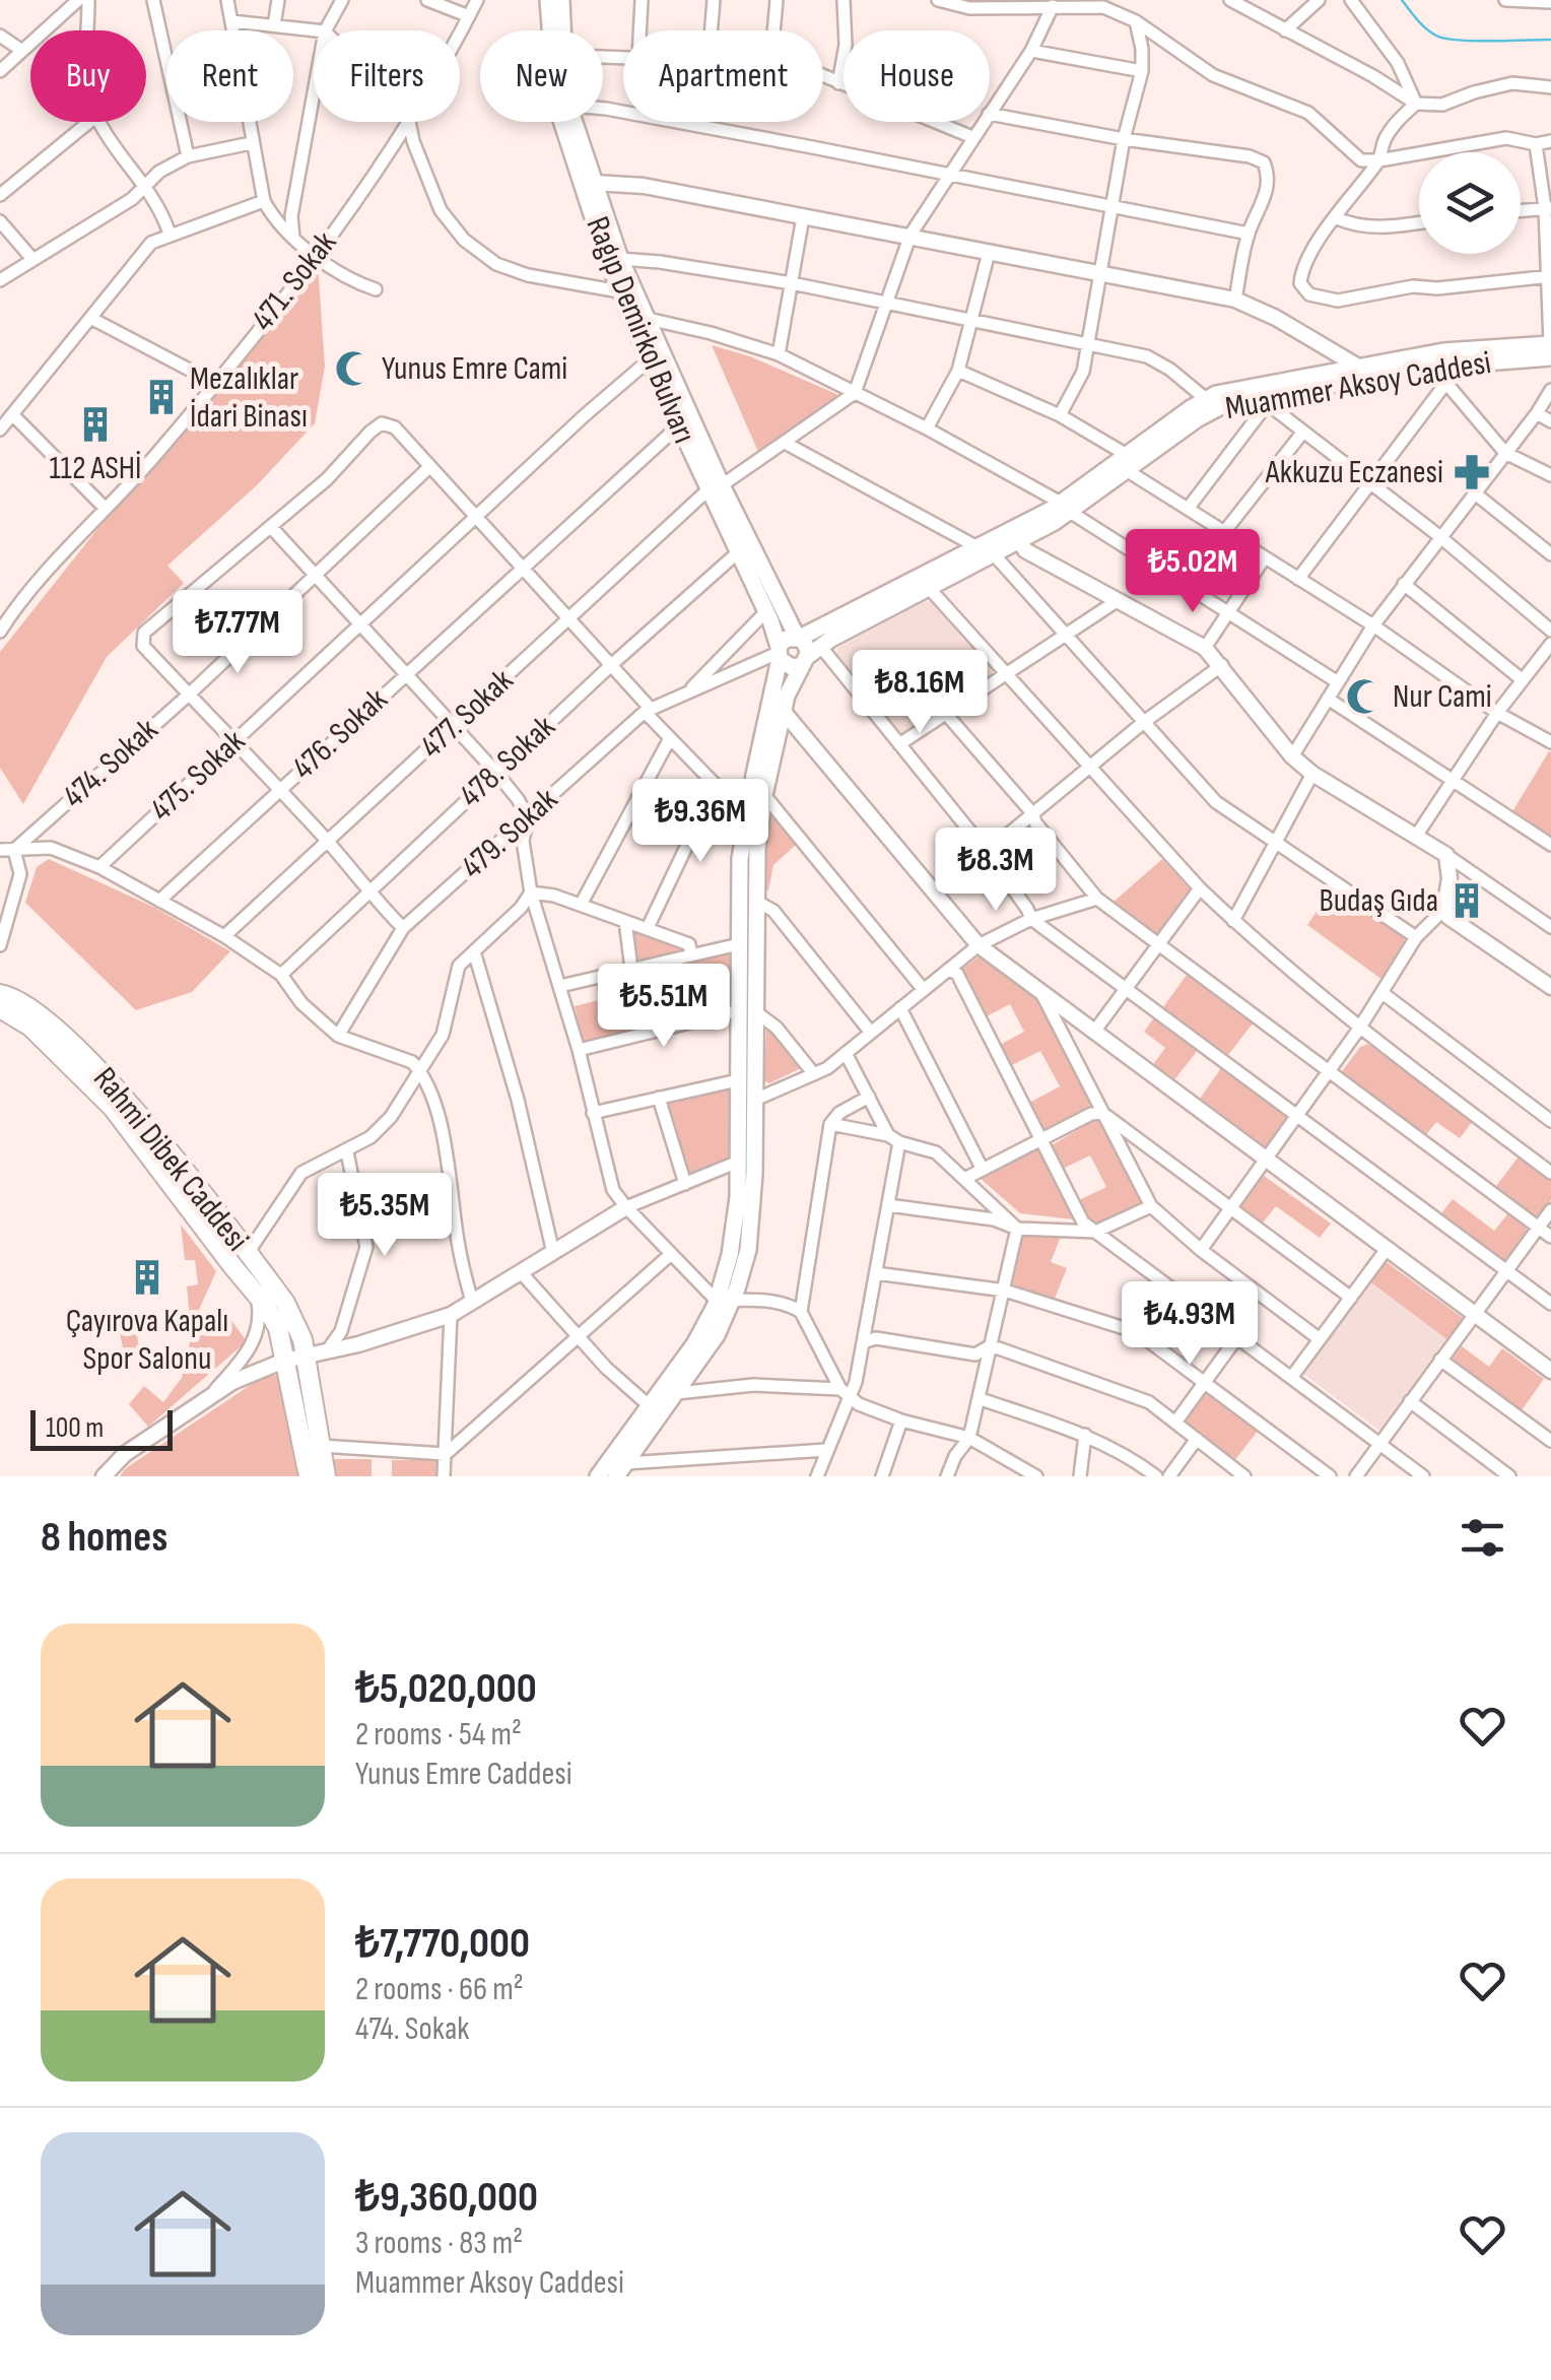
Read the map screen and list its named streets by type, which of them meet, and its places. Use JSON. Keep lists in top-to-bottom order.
{
  "streets": {
    "main road": ["Ragıp Demirkol Bulvarı", "Muammer Aksoy Caddesi", "Rahmi Dibek Caddesi"],
    "street": [
      "471. Sokak",
      "477. Sokak",
      "476. Sokak",
      "478. Sokak",
      "474. Sokak",
      "475. Sokak",
      "479. Sokak"
    ]
  },
  "crossings": [
    ["Ragıp Demirkol Bulvarı", "477. Sokak"],
    ["Ragıp Demirkol Bulvarı", "476. Sokak"],
    ["Ragıp Demirkol Bulvarı", "478. Sokak"],
    ["Ragıp Demirkol Bulvarı", "475. Sokak"],
    ["Ragıp Demirkol Bulvarı", "479. Sokak"]
  ],
  "places": {
    "mosque": ["Yunus Emre Cami", "Nur Cami"],
    "building": [
      "Mezalıklar İdari Binası",
      "112 ASHİ",
      "Budaş Gıda",
      "Çayırova Kapalı Spor Salonu"
    ],
    "pharmacy": ["Akkuzu Eczanesi"]
  },
  "scale_bar": "100 m",
  "page": {
    "chip": [
      "Buy",
      "Rent",
      "Filters",
      "New",
      "Apartment",
      "House"
    ],
    "price": [
      "₺5.02M",
      "₺7.77M",
      "₺8.16M",
      "₺9.36M",
      "₺8.3M",
      "₺5.51M",
      "₺5.35M",
      "₺4.93M"
    ],
    "scale": "100 m",
    "heading": "8 homes",
    "list": [
      {
        "name": "₺5,020,000",
        "note": "2 rooms · 54 m² · Yunus Emre Caddesi"
      },
      {
        "name": "₺7,770,000",
        "note": "2 rooms · 66 m² · 474. Sokak"
      },
      {
        "name": "₺9,360,000",
        "note": "3 rooms · 83 m² · Muammer Aksoy Caddesi"
      }
    ]
  }
}
